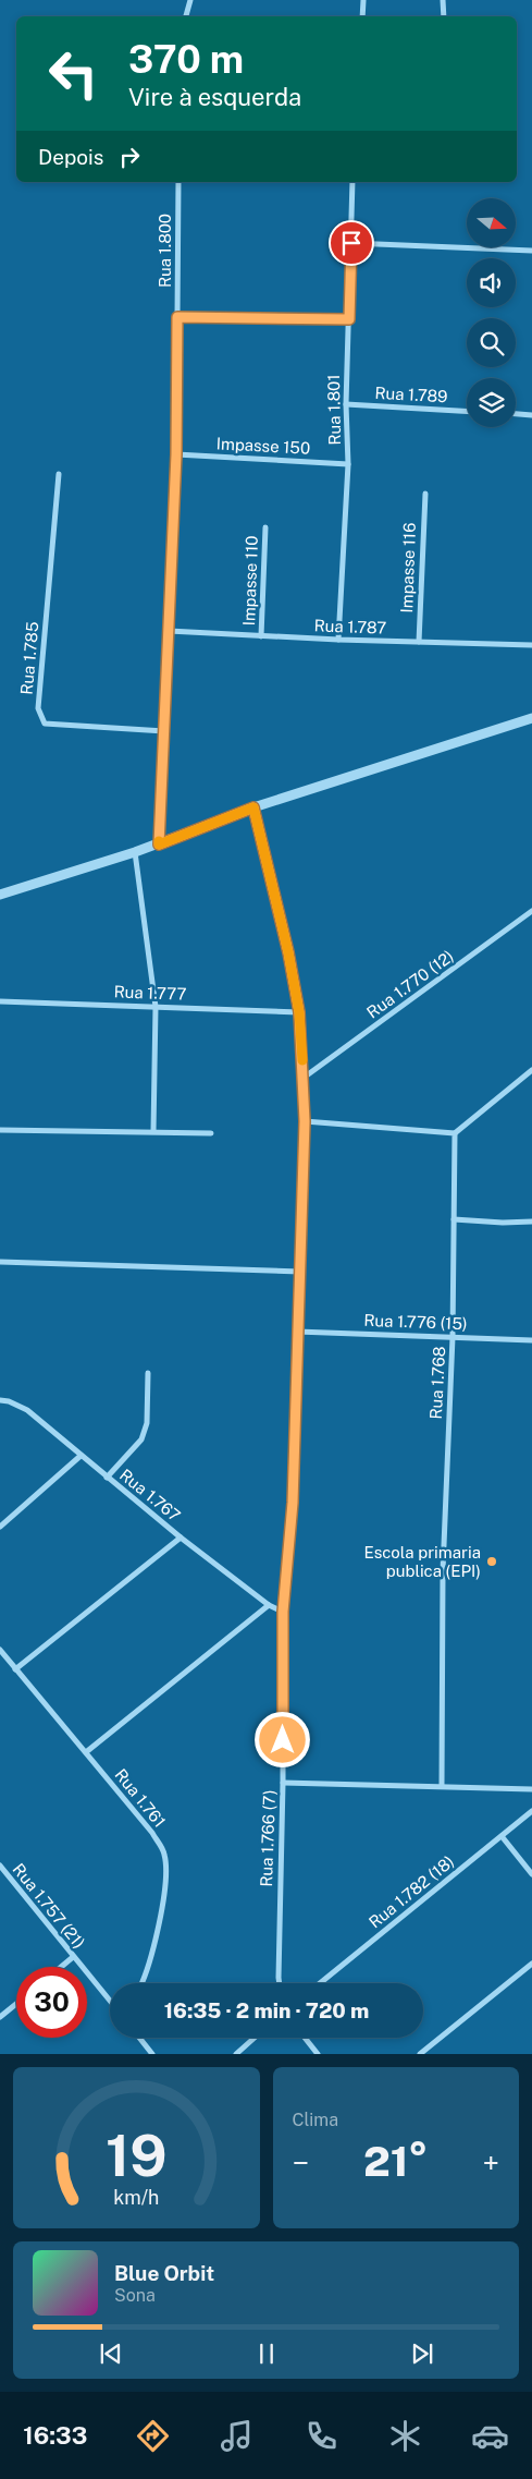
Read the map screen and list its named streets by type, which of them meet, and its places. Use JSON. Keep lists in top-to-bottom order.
{
  "streets": {
    "street": [
      "Rua 1.800",
      "Rua 1.789",
      "Rua 1.801",
      "Impasse 150",
      "Impasse 116",
      "Impasse 110",
      "Rua 1.787",
      "Rua 1.785",
      "Rua 1.770 (12)",
      "Rua 1.777",
      "Rua 1.776 (15)",
      "Rua 1.768",
      "Rua 1.767",
      "Rua 1.761",
      "Rua 1.766 (7)",
      "Rua 1.782 (18)",
      "Rua 1.757 (21)"
    ]
  },
  "crossings": [
    ["Rua 1.800", "Impasse 150"],
    ["Rua 1.800", "Rua 1.787"],
    ["Rua 1.800", "Rua 1.785"],
    ["Rua 1.789", "Rua 1.801"],
    ["Rua 1.801", "Impasse 150"],
    ["Rua 1.801", "Rua 1.787"],
    ["Impasse 116", "Rua 1.787"],
    ["Impasse 110", "Rua 1.787"],
    ["Rua 1.770 (12)", "Rua 1.766 (7)"],
    ["Rua 1.777", "Rua 1.766 (7)"],
    ["Rua 1.776 (15)", "Rua 1.768"],
    ["Rua 1.776 (15)", "Rua 1.766 (7)"],
    ["Rua 1.767", "Rua 1.766 (7)"]
  ],
  "places": ["Escola primaria publica (EPI)"],
  "north": "right",
  "page": {
    "turn": ["370 m", "Vire à esquerda"],
    "then": "Depois",
    "limit": "30",
    "trip": "16:35 · 2 min · 720 m",
    "tile": "Clima",
    "heat": ["−", "21°", "+"],
    "song": ["Blue Orbit", "Sona"],
    "tabs": "16:33",
    "gauge": ["19", "km/h"]
  }
}
